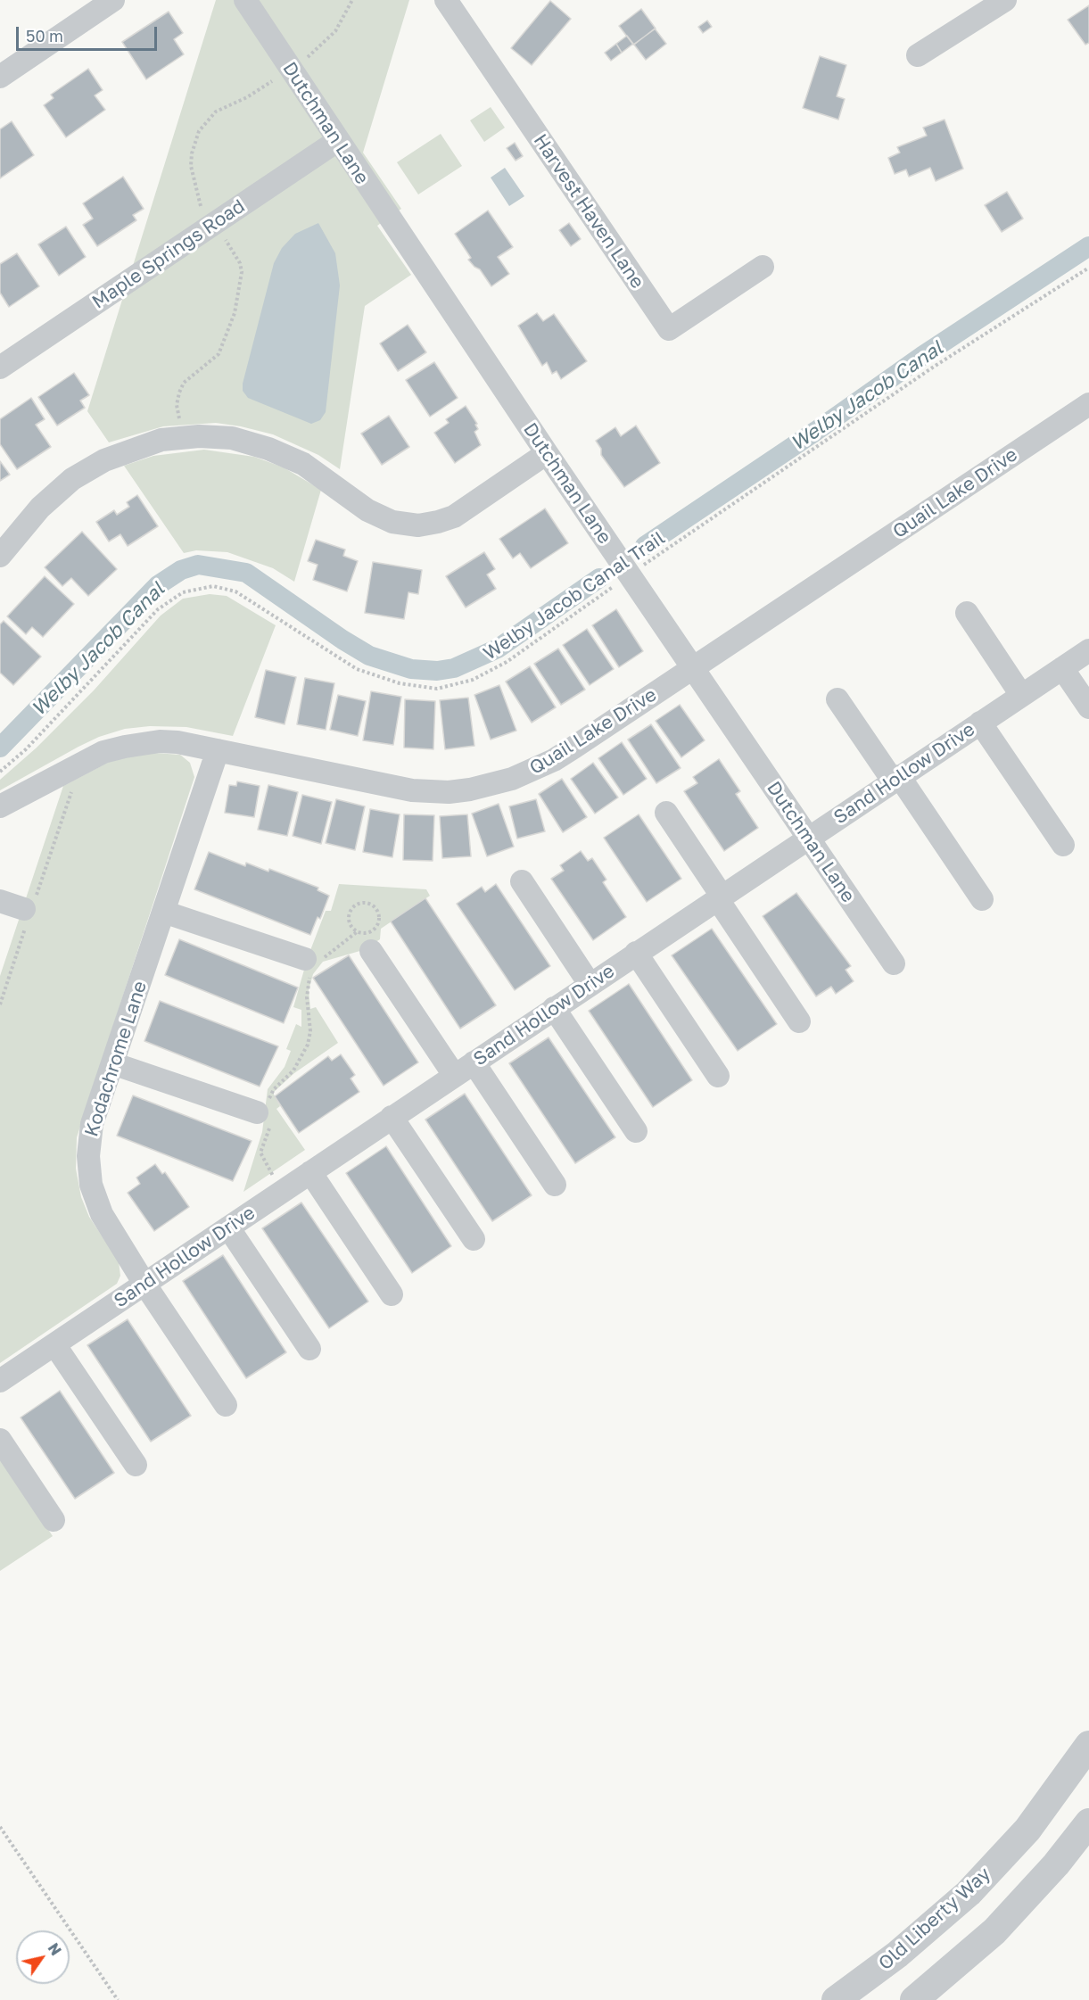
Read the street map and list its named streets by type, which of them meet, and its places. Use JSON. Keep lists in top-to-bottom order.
{
  "streets": {
    "street": [
      "Dutchman Lane",
      "Harvest Haven Lane",
      "Maple Springs Road",
      "Quail Lake Drive",
      "Sand Hollow Drive",
      "Kodachrome Lane",
      "Old Liberty Way"
    ],
    "path": ["Welby Jacob Canal Trail"]
  },
  "crossings": [
    ["Dutchman Lane", "Maple Springs Road"],
    ["Dutchman Lane", "Quail Lake Drive"],
    ["Dutchman Lane", "Welby Jacob Canal Trail"],
    ["Dutchman Lane", "Sand Hollow Drive"],
    ["Quail Lake Drive", "Kodachrome Lane"],
    ["Sand Hollow Drive", "Kodachrome Lane"]
  ],
  "water": ["Welby Jacob Canal"],
  "scale_bar": "50 m",
  "north": "top right"
}
